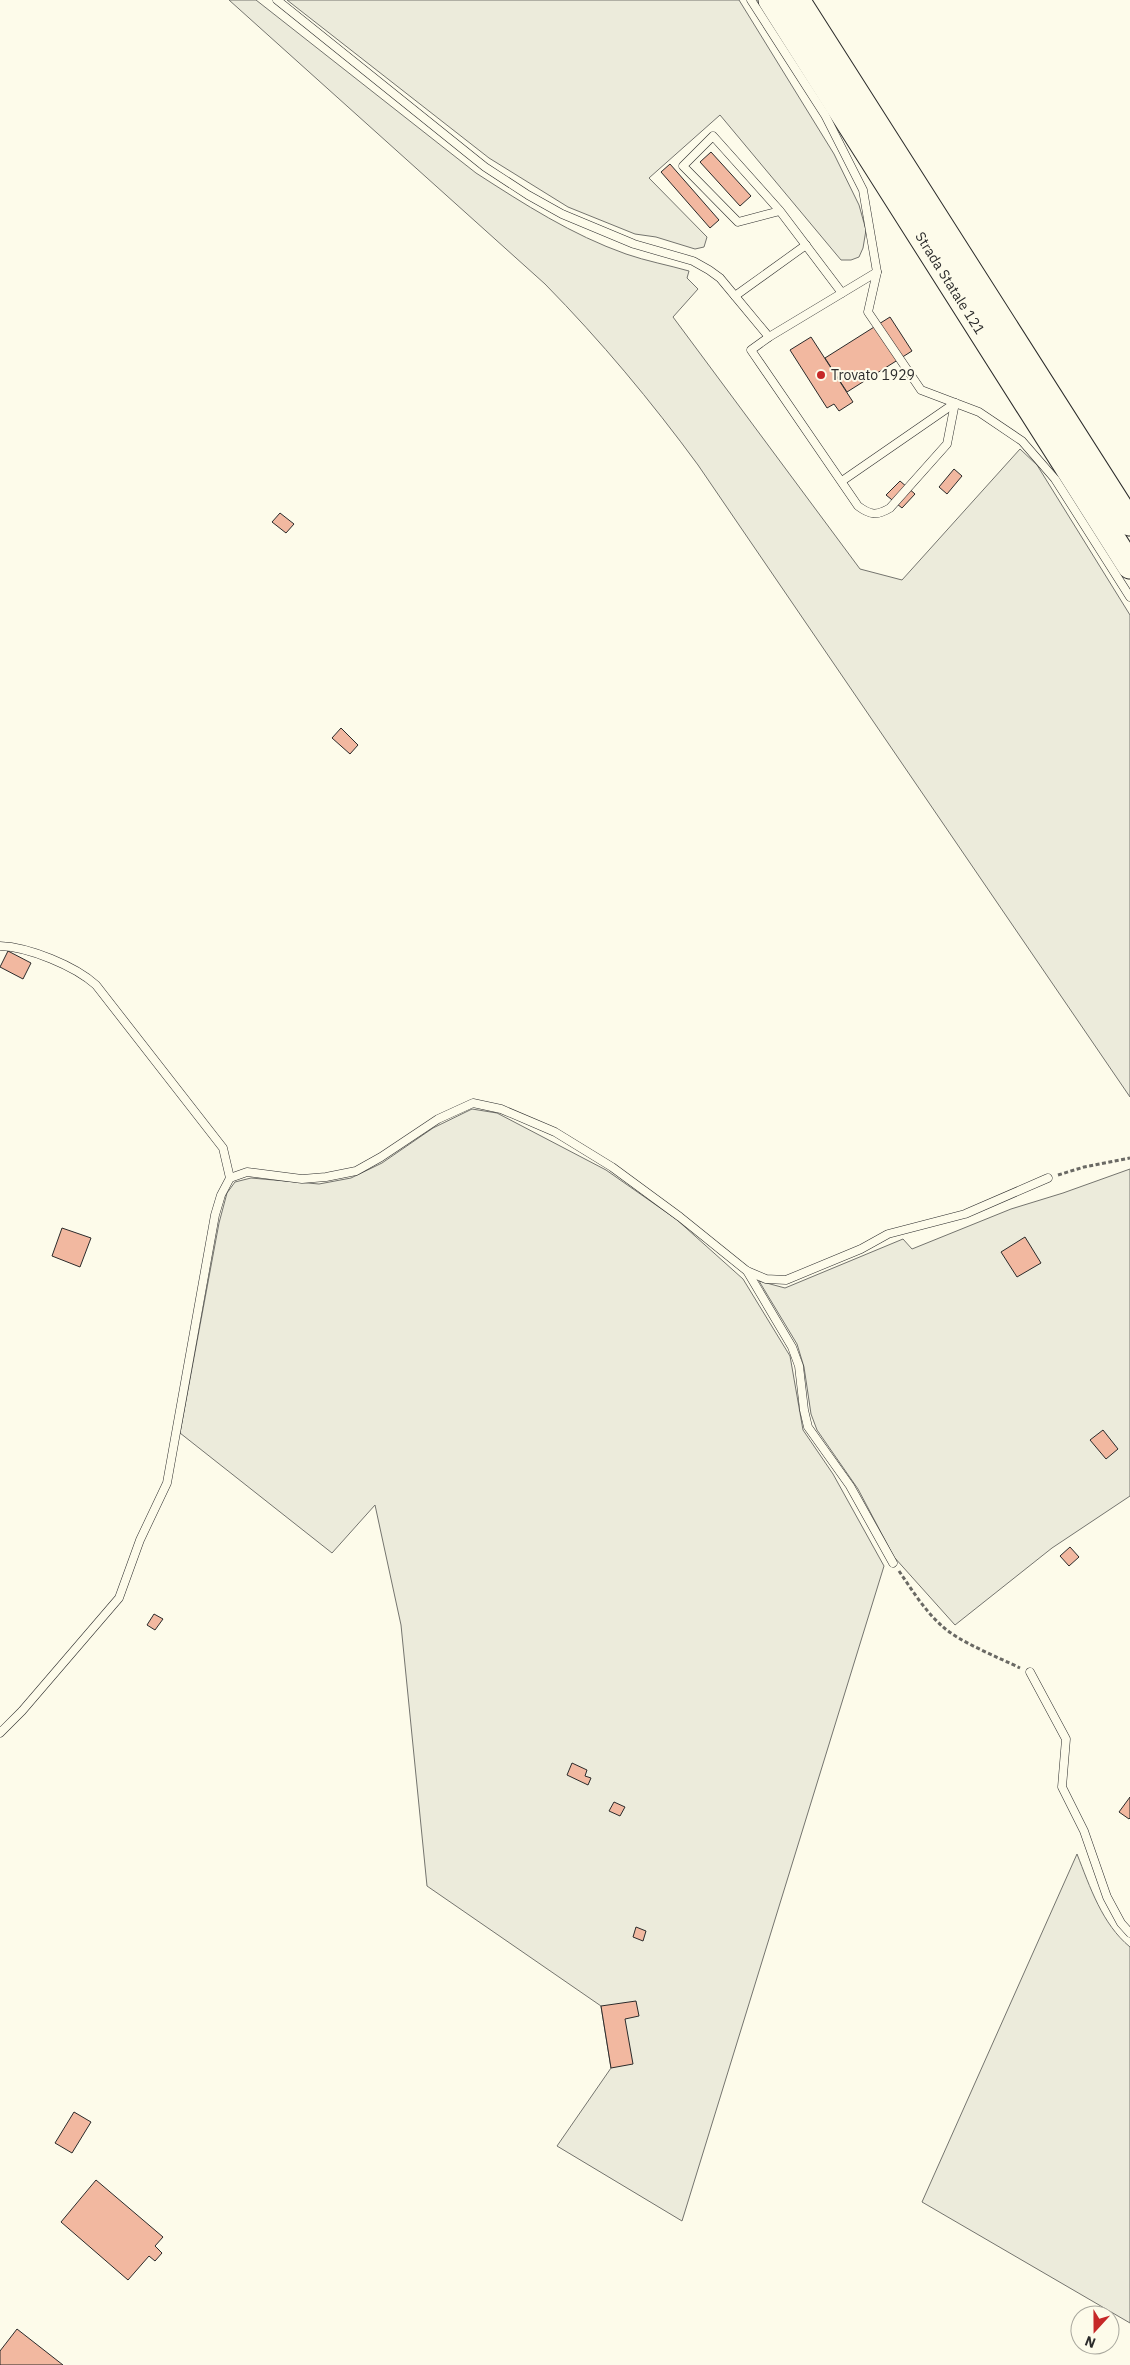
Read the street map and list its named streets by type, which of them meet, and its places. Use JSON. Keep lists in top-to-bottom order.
{
  "streets": {
    "main road": ["Strada Statale 121"]
  },
  "places": ["Trovato 1929"],
  "north": "bottom"
}
